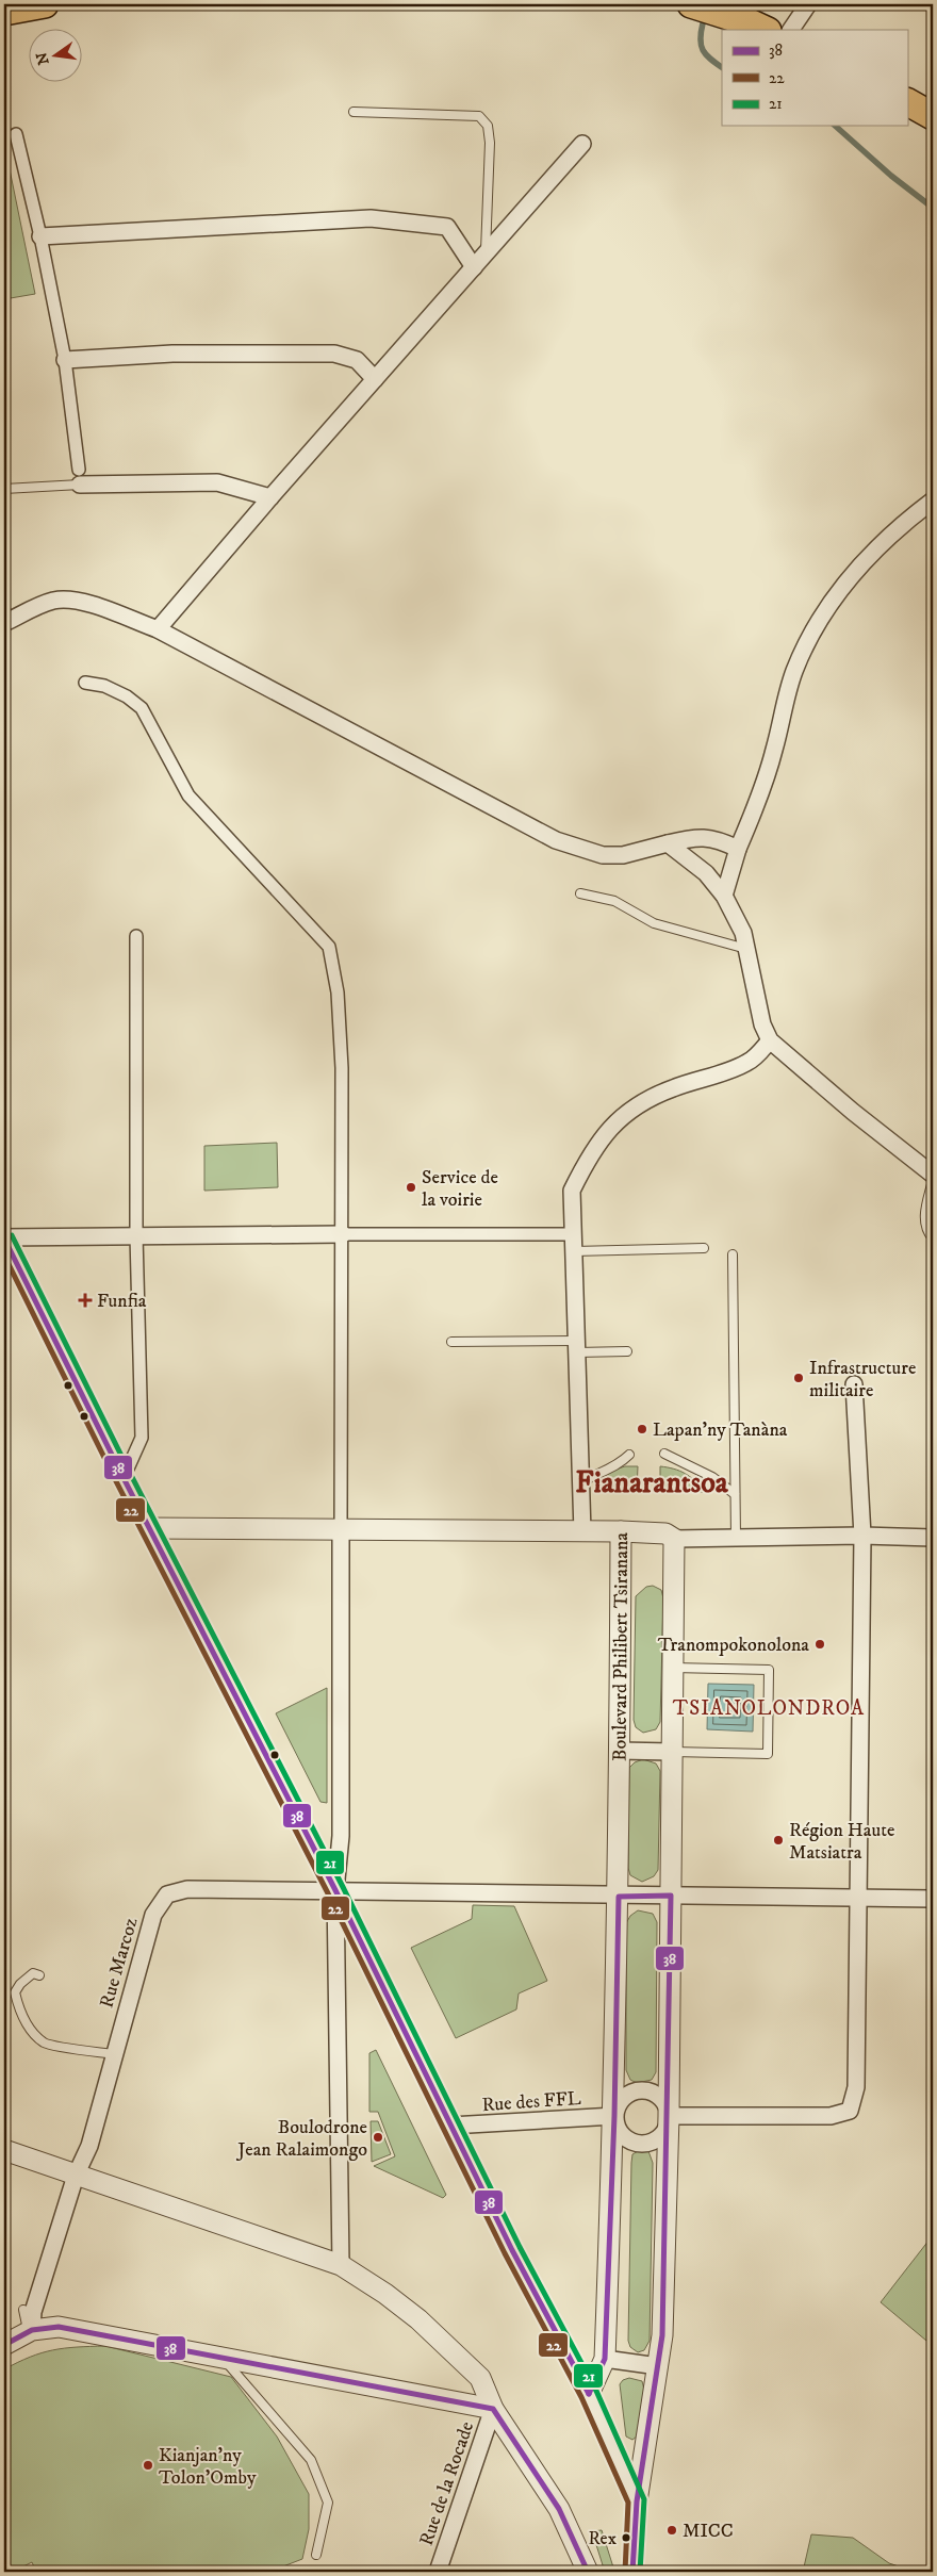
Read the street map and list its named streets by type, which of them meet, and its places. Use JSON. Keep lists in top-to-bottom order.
{
  "streets": {
    "street": [
      "Boulevard Philibert Tsiranana",
      "Rue Marcoz",
      "Rue des FFL",
      "Rue de la Rocade"
    ]
  },
  "crossings": [
    ["Boulevard Philibert Tsiranana", "Rue Marcoz"],
    ["Boulevard Philibert Tsiranana", "Rue des FFL"]
  ],
  "districts": ["Fianarantsoa", "TSIANOLONDROA"],
  "places": {
    "other": [
      "Service de la voirie",
      "Infrastructure militaire",
      "Lapan'ny Tanàna",
      "Tranompokonolona",
      "Région Haute Matsiatra",
      "Boulodrone Jean Ralaimongo",
      "Kianjan'ny Tolon'Omby",
      "MICC",
      "Rex"
    ],
    "health": ["Funfia"]
  },
  "lines": ["transit line 21", "transit line 38", "transit line 22"],
  "legend": ["38", "22", "21"],
  "north": "left"
}
